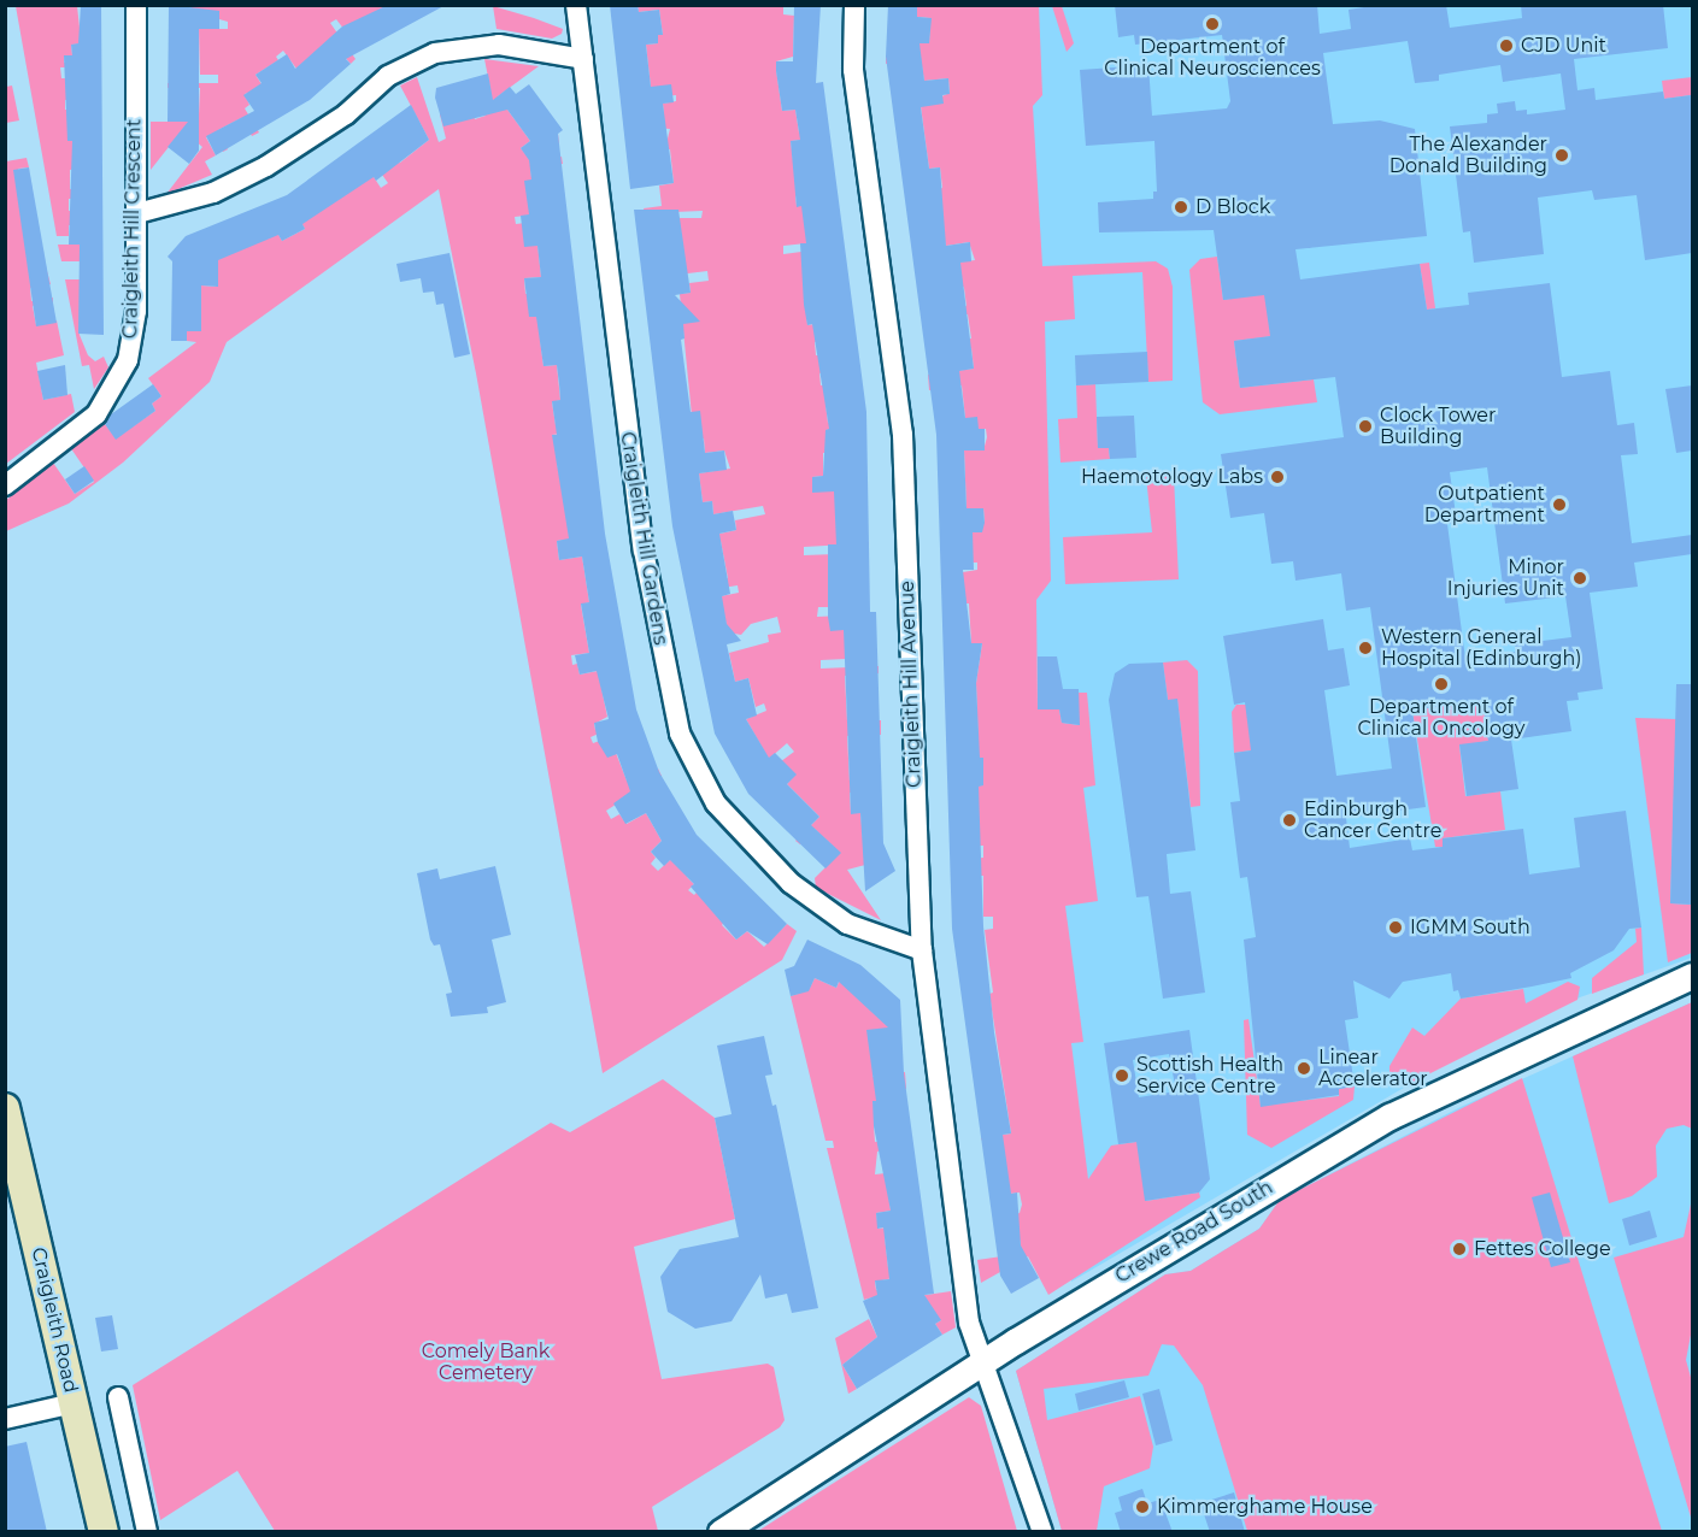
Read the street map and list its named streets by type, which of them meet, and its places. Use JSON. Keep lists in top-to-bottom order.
{
  "streets": {
    "main road": ["Craigleith Road"],
    "street": [
      "Craigleith Hill Crescent",
      "Craigleith Hill Gardens",
      "Craigleith Hill Avenue",
      "Crewe Road South"
    ]
  },
  "crossings": [
    ["Craigleith Hill Gardens", "Craigleith Hill Avenue"],
    ["Craigleith Hill Avenue", "Crewe Road South"]
  ],
  "parks": ["Comely Bank Cemetery"],
  "places": [
    "Department of Clinical Neurosciences",
    "CJD Unit",
    "The Alexander Donald Building",
    "D Block",
    "Clock Tower Building",
    "Haemotology Labs",
    "Outpatient Department",
    "Minor Injuries Unit",
    "Western General Hospital (Edinburgh)",
    "Department of Clinical Oncology",
    "Edinburgh Cancer Centre",
    "IGMM South",
    "Linear Accelerator",
    "Scottish Health Service Centre",
    "Fettes College",
    "Kimmerghame House"
  ]
}
